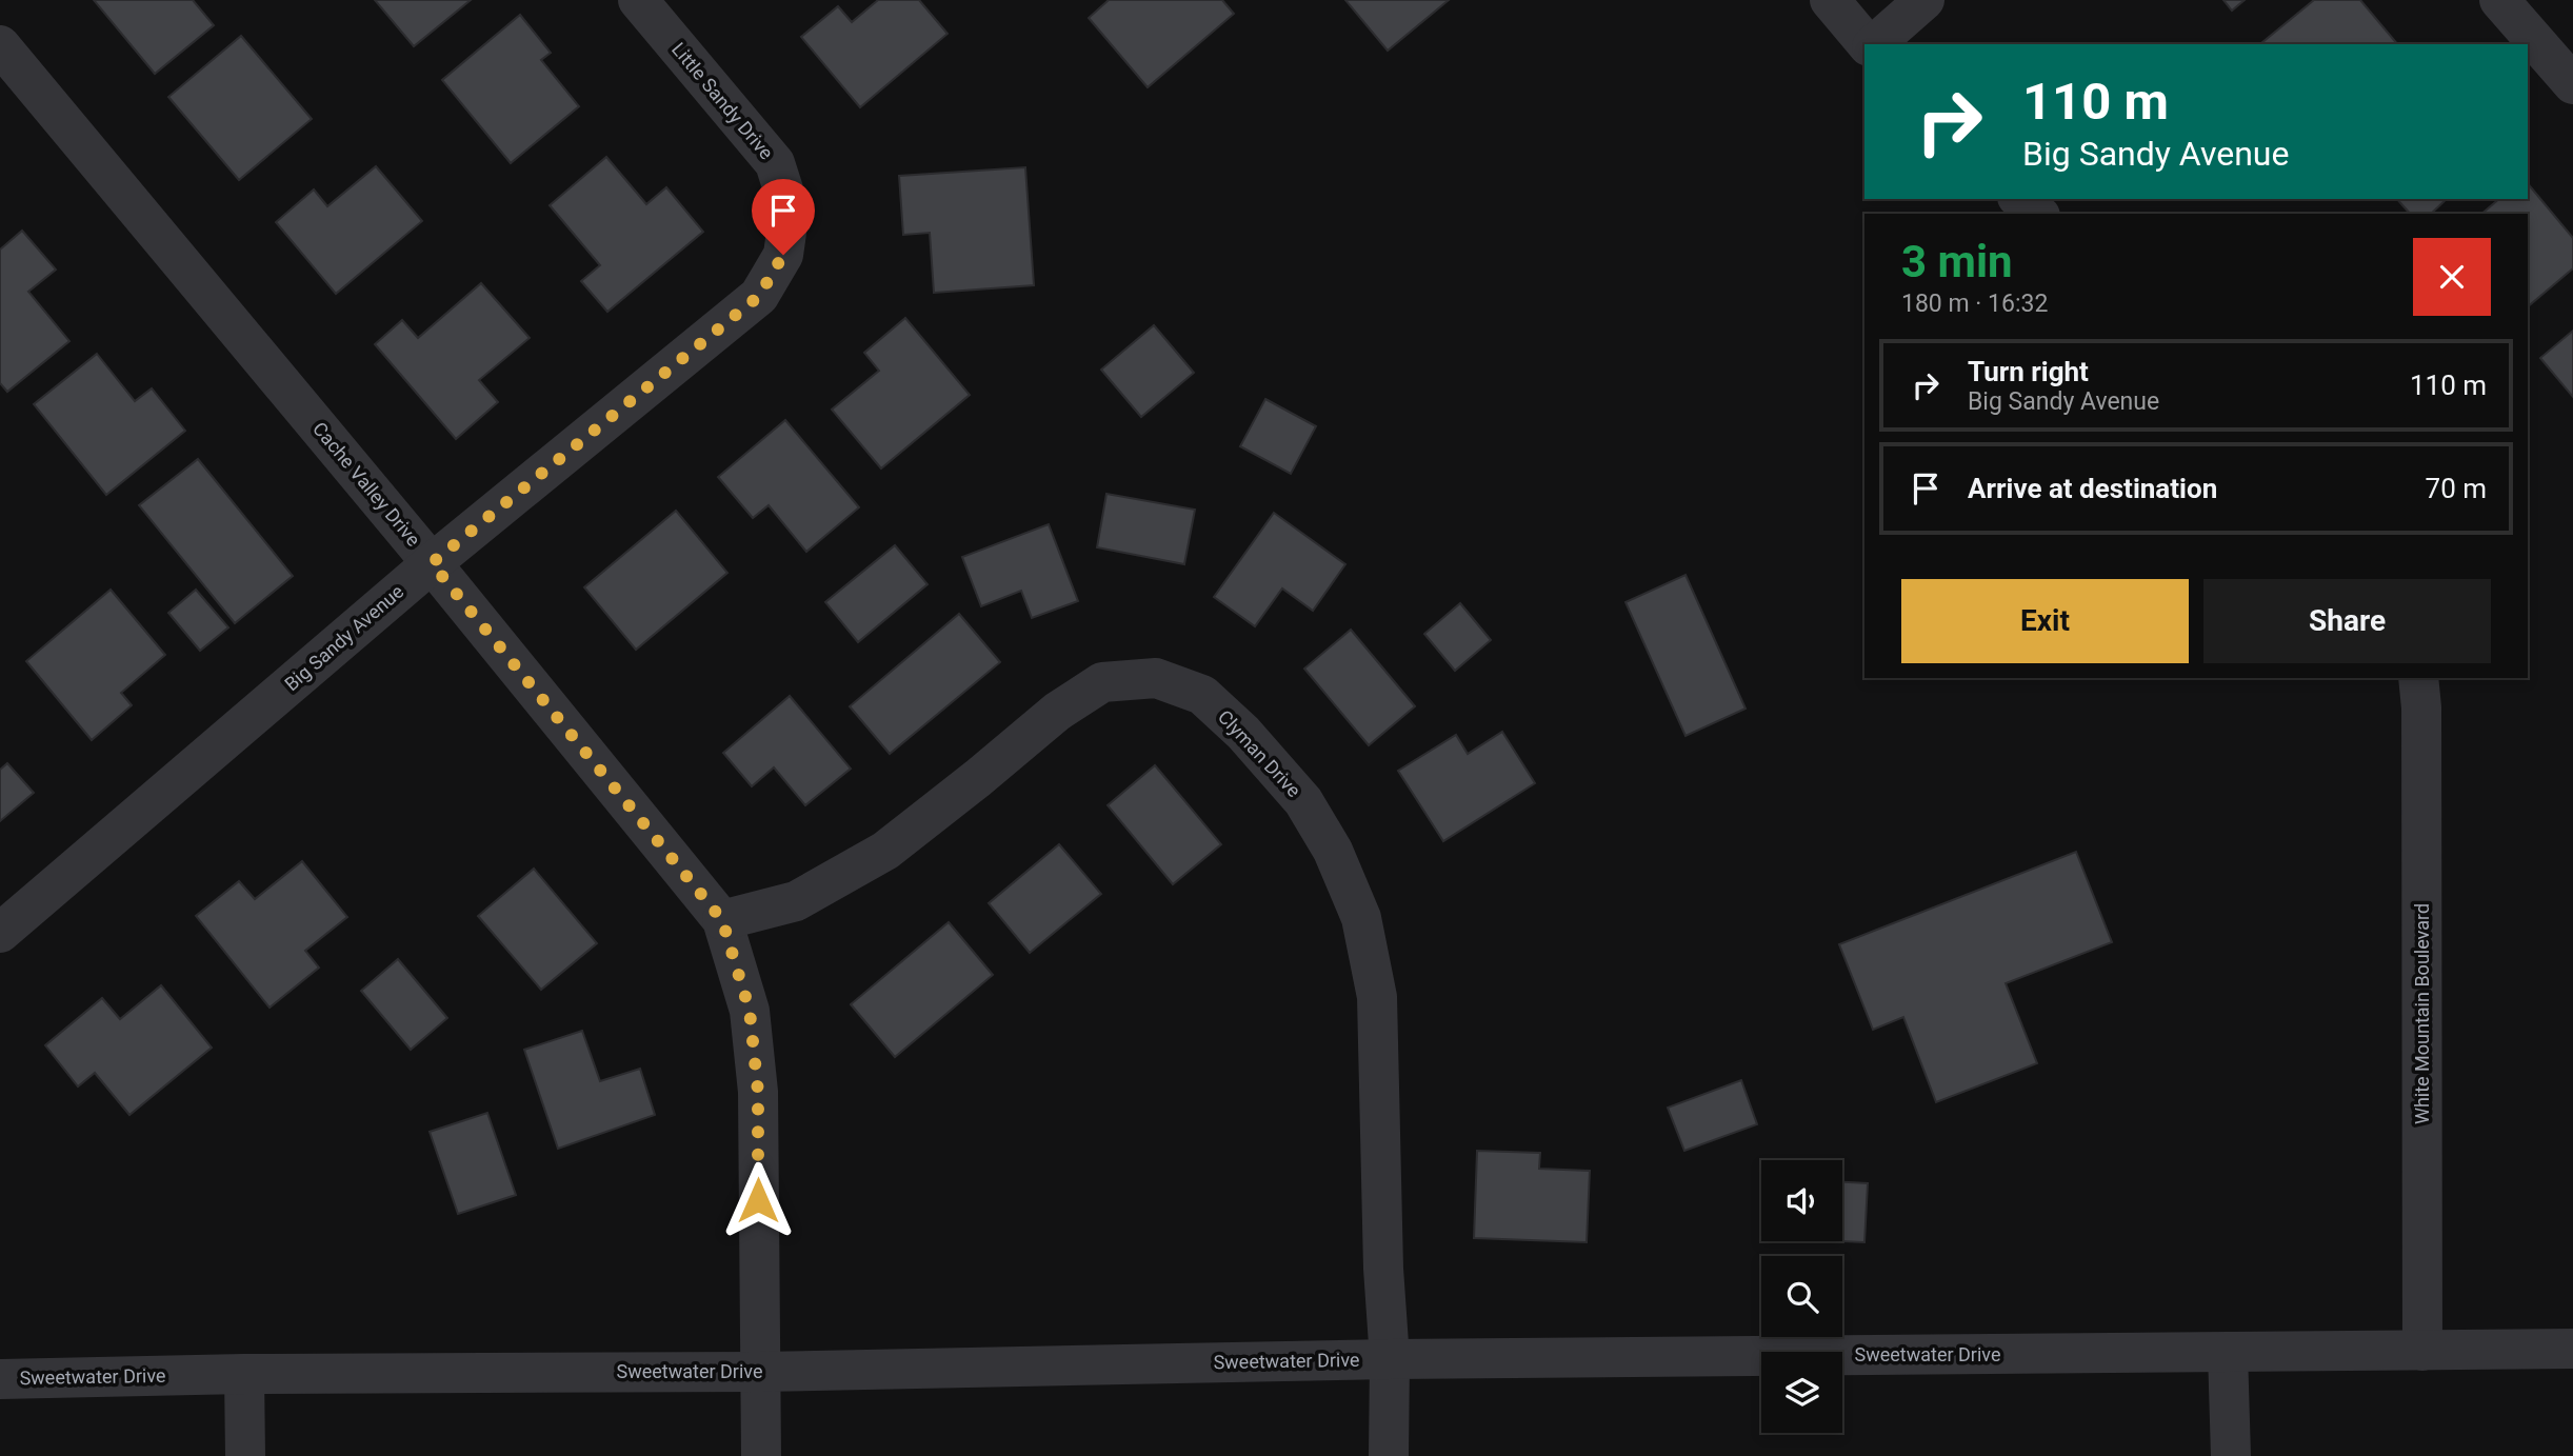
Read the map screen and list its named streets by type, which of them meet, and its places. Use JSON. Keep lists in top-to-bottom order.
{
  "streets": {
    "street": [
      "Little Sandy Drive",
      "Cache Valley Drive",
      "Big Sandy Avenue",
      "Clyman Drive",
      "White Mountain Boulevard",
      "Sweetwater Drive"
    ]
  },
  "crossings": [
    ["Little Sandy Drive", "Big Sandy Avenue"],
    ["Cache Valley Drive", "Big Sandy Avenue"],
    ["Cache Valley Drive", "Clyman Drive"],
    ["Cache Valley Drive", "Sweetwater Drive"],
    ["Clyman Drive", "Sweetwater Drive"],
    ["White Mountain Boulevard", "Sweetwater Drive"]
  ],
  "page": {
    "turn": ["110 m", "Big Sandy Avenue"],
    "heading": ["3 min", "180 m · 16:32"],
    "list": [
      {
        "name": "Turn right",
        "note": "Big Sandy Avenue",
        "value": "110 m"
      },
      {
        "name": "Arrive at destination",
        "value": "70 m"
      }
    ],
    "buttons": ["Exit", "Share"]
  }
}
